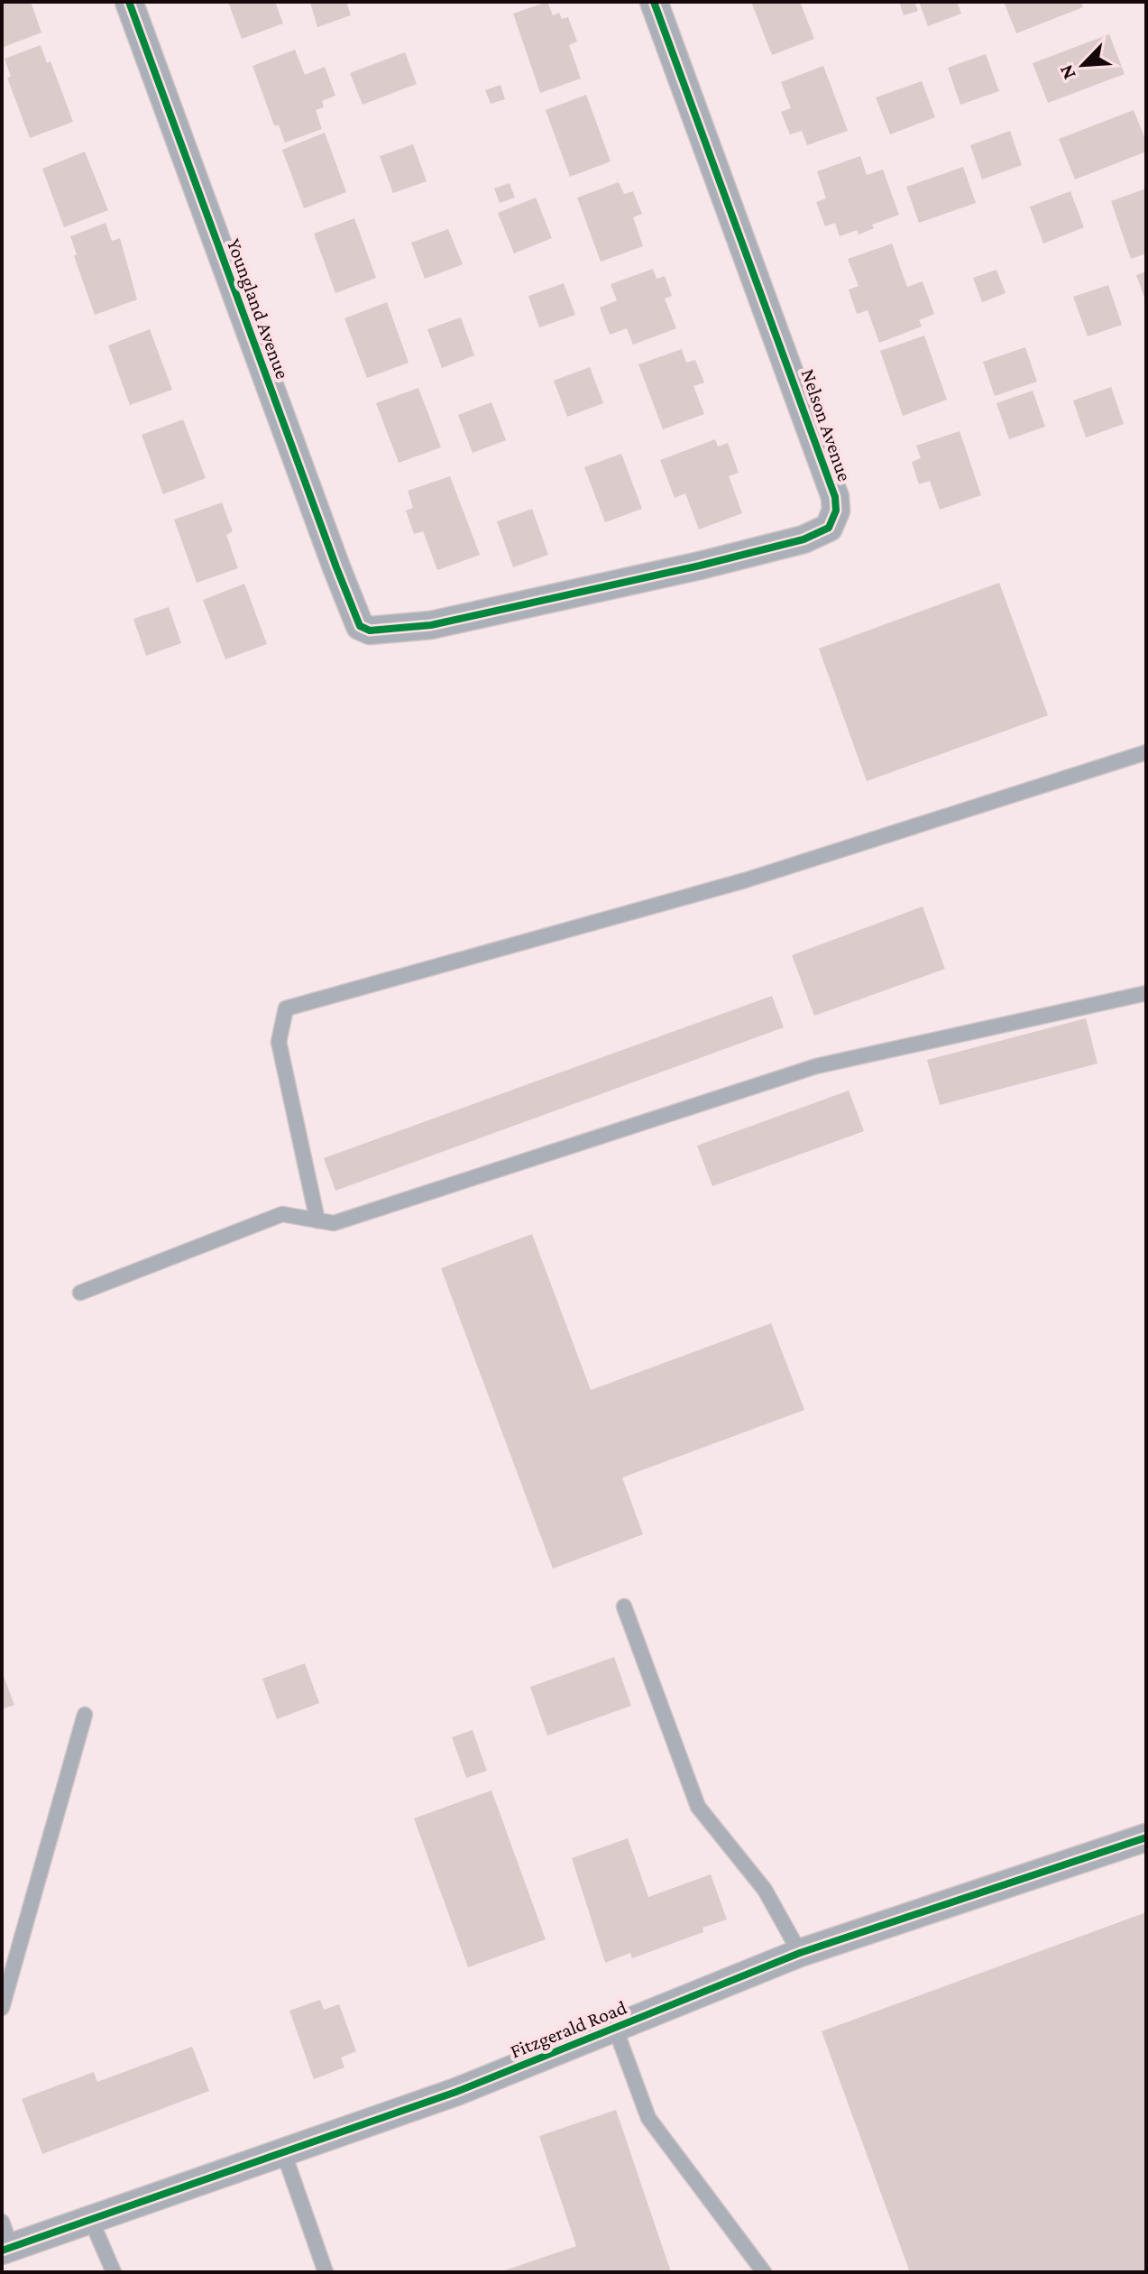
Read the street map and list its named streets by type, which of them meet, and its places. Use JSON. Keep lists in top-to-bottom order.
{
  "streets": {
    "street": ["Youngland Avenue", "Nelson Avenue", "Fitzgerald Road"]
  },
  "crossings": [
    ["Youngland Avenue", "Nelson Avenue"]
  ],
  "north": "bottom left"
}
